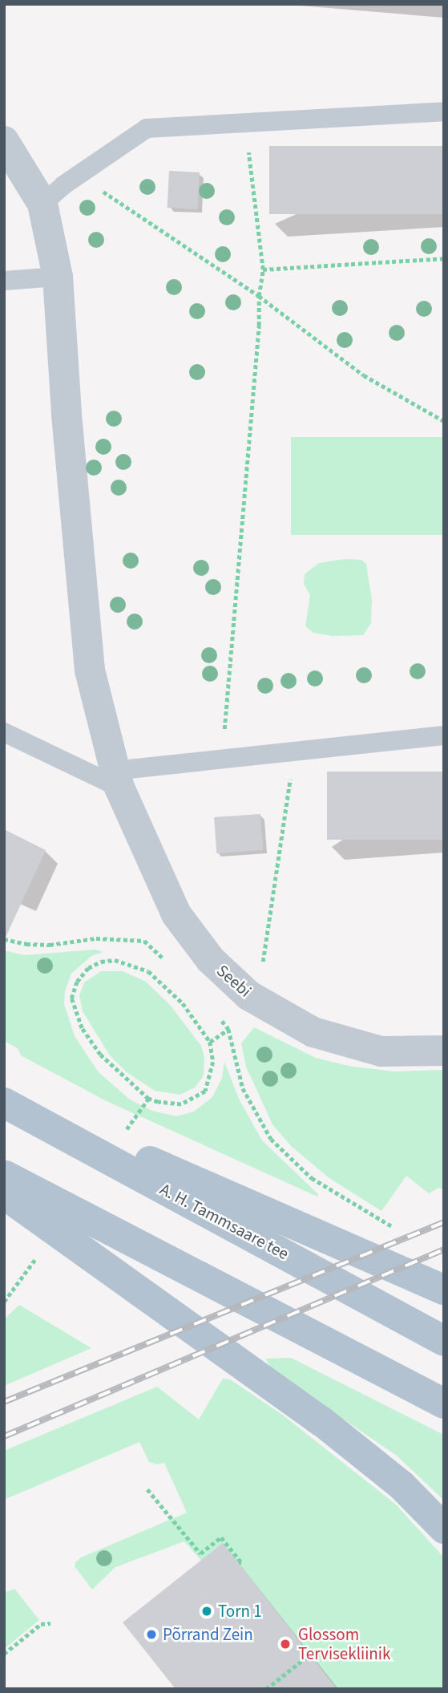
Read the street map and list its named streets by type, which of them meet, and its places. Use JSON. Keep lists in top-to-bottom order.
{
  "streets": {
    "main road": ["A. H. Tammsaare tee"],
    "street": ["Seebi"]
  },
  "places": ["Torn 1", "Põrrand Zein", "Glossom Tervisekliinik"]
}
